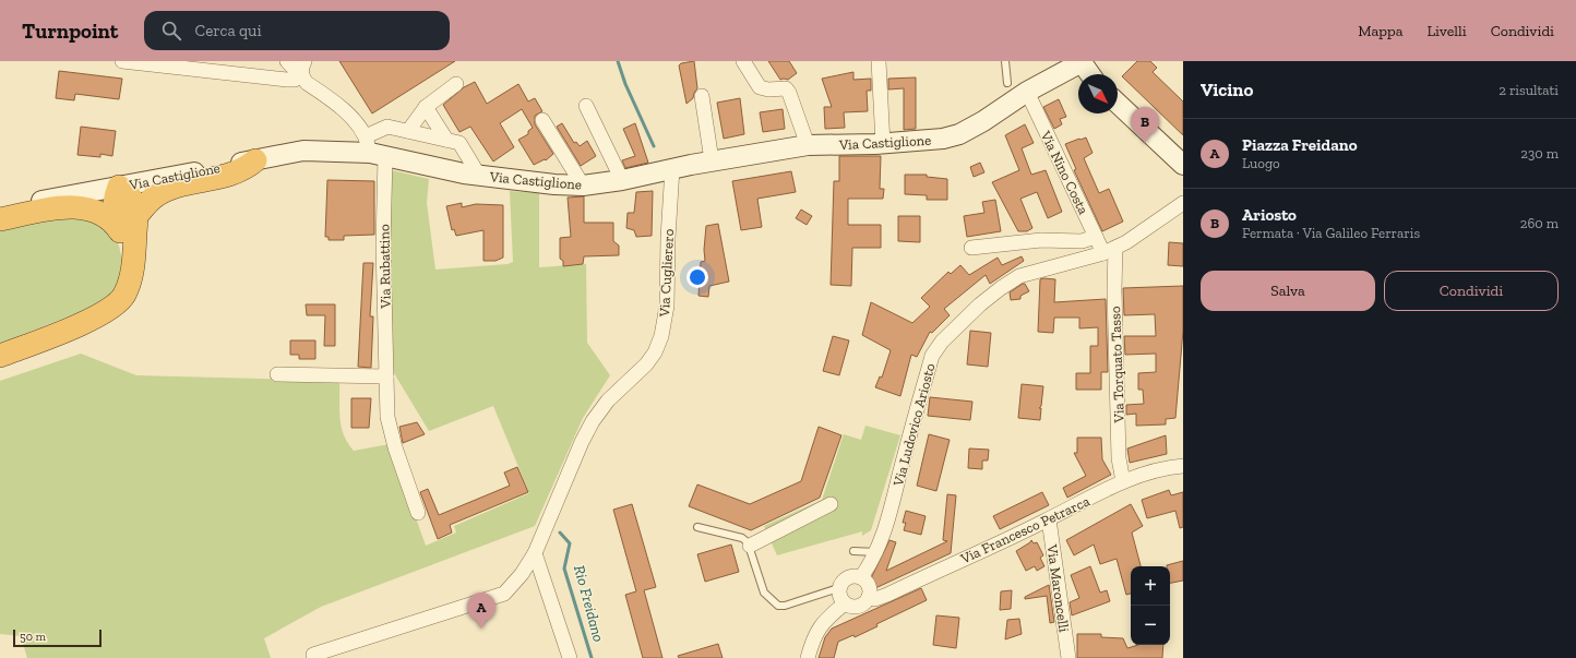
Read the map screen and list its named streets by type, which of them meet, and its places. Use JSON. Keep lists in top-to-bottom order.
{
  "streets": {
    "main road": ["Via Castiglione"],
    "street": [
      "Via Nino Costa",
      "Via Rubattino",
      "Via Cuglierero",
      "Via Torquato Tasso",
      "Via Ludovico Ariosto",
      "Via Francesco Petrarca",
      "Via Maroncelli"
    ]
  },
  "crossings": [
    ["Via Castiglione", "Via Nino Costa"],
    ["Via Castiglione", "Via Rubattino"],
    ["Via Castiglione", "Via Cuglierero"],
    ["Via Nino Costa", "Via Torquato Tasso"],
    ["Via Nino Costa", "Via Ludovico Ariosto"],
    ["Via Torquato Tasso", "Via Ludovico Ariosto"],
    ["Via Torquato Tasso", "Via Francesco Petrarca"],
    ["Via Ludovico Ariosto", "Via Francesco Petrarca"],
    ["Via Francesco Petrarca", "Via Maroncelli"]
  ],
  "water": ["Rio Freidano"],
  "scale_bar": "50 m",
  "north": "bottom right",
  "page": {
    "header": "Turnpoint",
    "search": "Cerca qui",
    "nav": ["Mappa", "Livelli", "Condividi"],
    "heading": ["Vicino", "2 risultati"],
    "pins": ["B", "A"],
    "list": [
      {
        "mark": "A",
        "name": "Piazza Freidano",
        "note": "Luogo",
        "value": "230 m"
      },
      {
        "mark": "B",
        "name": "Ariosto",
        "note": "Fermata · Via Galileo Ferraris",
        "value": "260 m"
      }
    ],
    "buttons": ["Salva", "Condividi"],
    "map_buttons": ["+", "−"],
    "scale": "50 m"
  }
}
